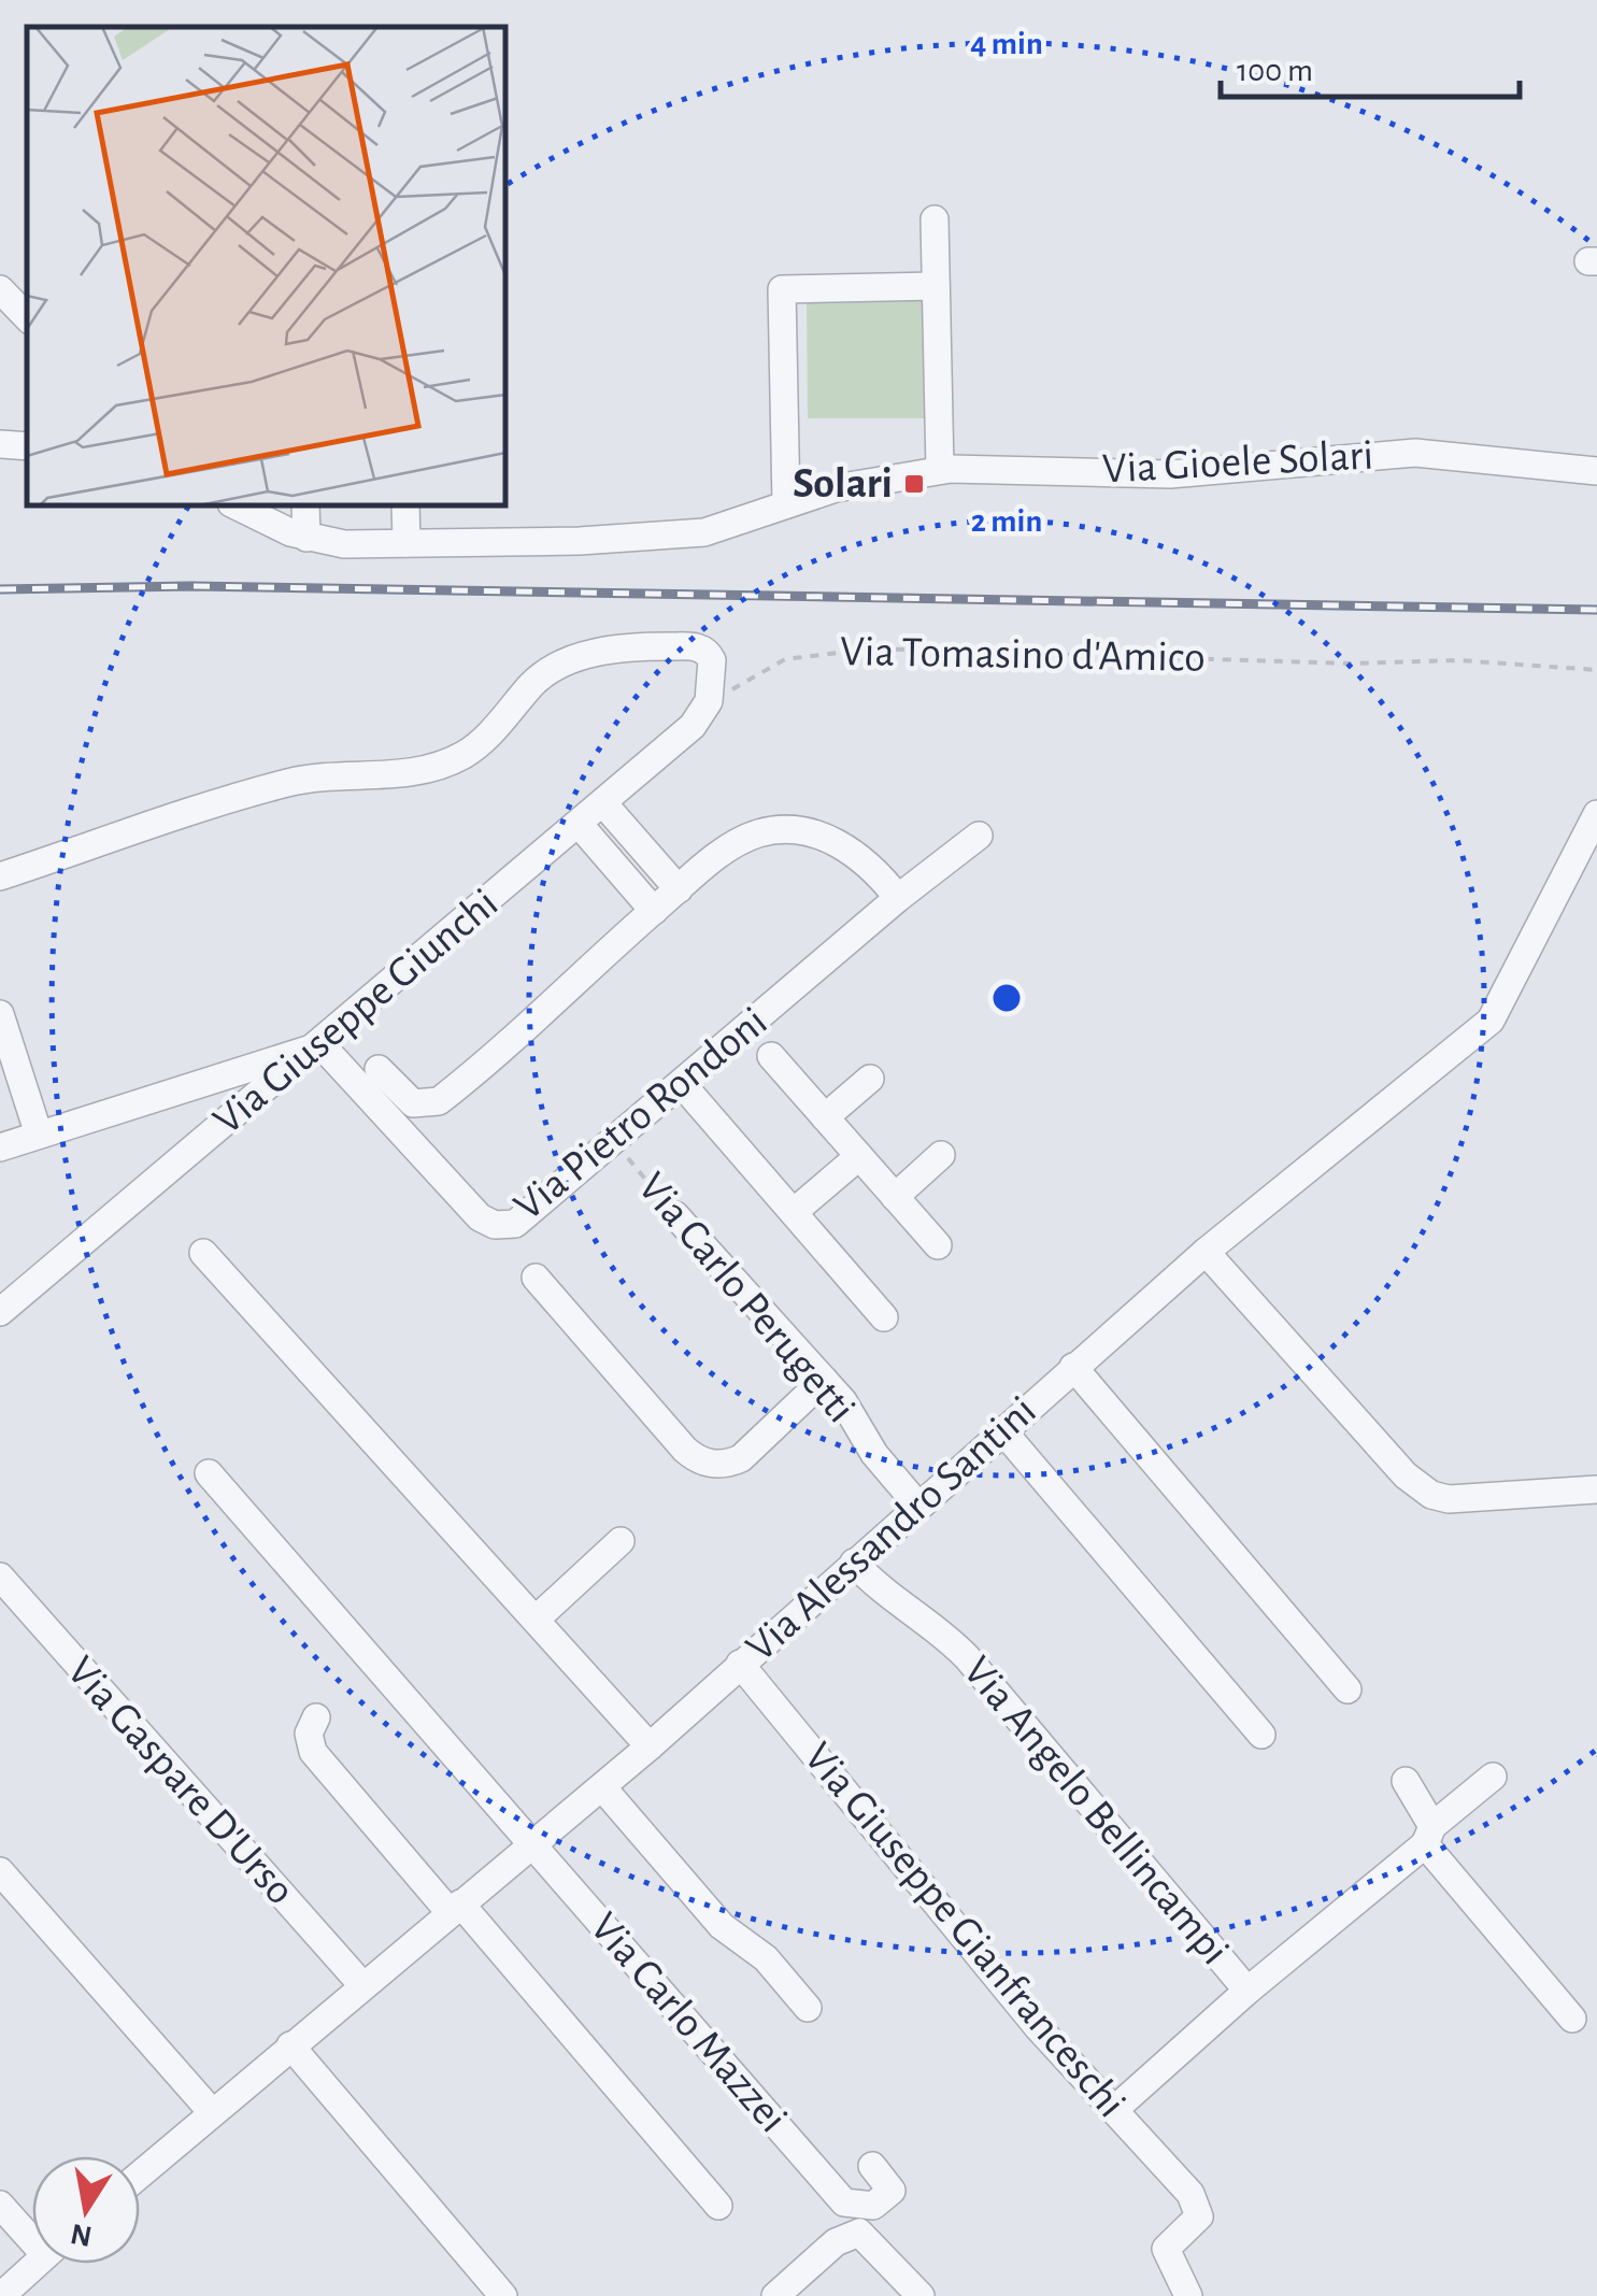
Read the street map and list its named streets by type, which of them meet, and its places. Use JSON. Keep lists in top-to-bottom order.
{
  "streets": {
    "street": [
      "Via Gioele Solari",
      "Via Giuseppe Giunchi",
      "Via Pietro Rondoni",
      "Via Carlo Perugetti",
      "Via Alessandro Santini",
      "Via Gaspare D'Urso",
      "Via Angelo Bellincampi",
      "Via Giuseppe Gianfranceschi",
      "Via Carlo Mazzei"
    ],
    "path": ["Via Tomasino d'Amico"]
  },
  "crossings": [
    ["Via Tomasino d'Amico", "Via Giuseppe Giunchi"],
    ["Via Giuseppe Giunchi", "Via Pietro Rondoni"],
    ["Via Pietro Rondoni", "Via Carlo Perugetti"],
    ["Via Carlo Perugetti", "Via Alessandro Santini"],
    ["Via Alessandro Santini", "Via Gaspare D'Urso"],
    ["Via Alessandro Santini", "Via Angelo Bellincampi"],
    ["Via Alessandro Santini", "Via Giuseppe Gianfranceschi"],
    ["Via Alessandro Santini", "Via Carlo Mazzei"],
    ["Via Angelo Bellincampi", "Via Giuseppe Gianfranceschi"]
  ],
  "places": {
    "transit": ["Solari"]
  },
  "scale_bar": "100 m",
  "north": "bottom",
  "rings": ["4 min", "2 min"]
}
